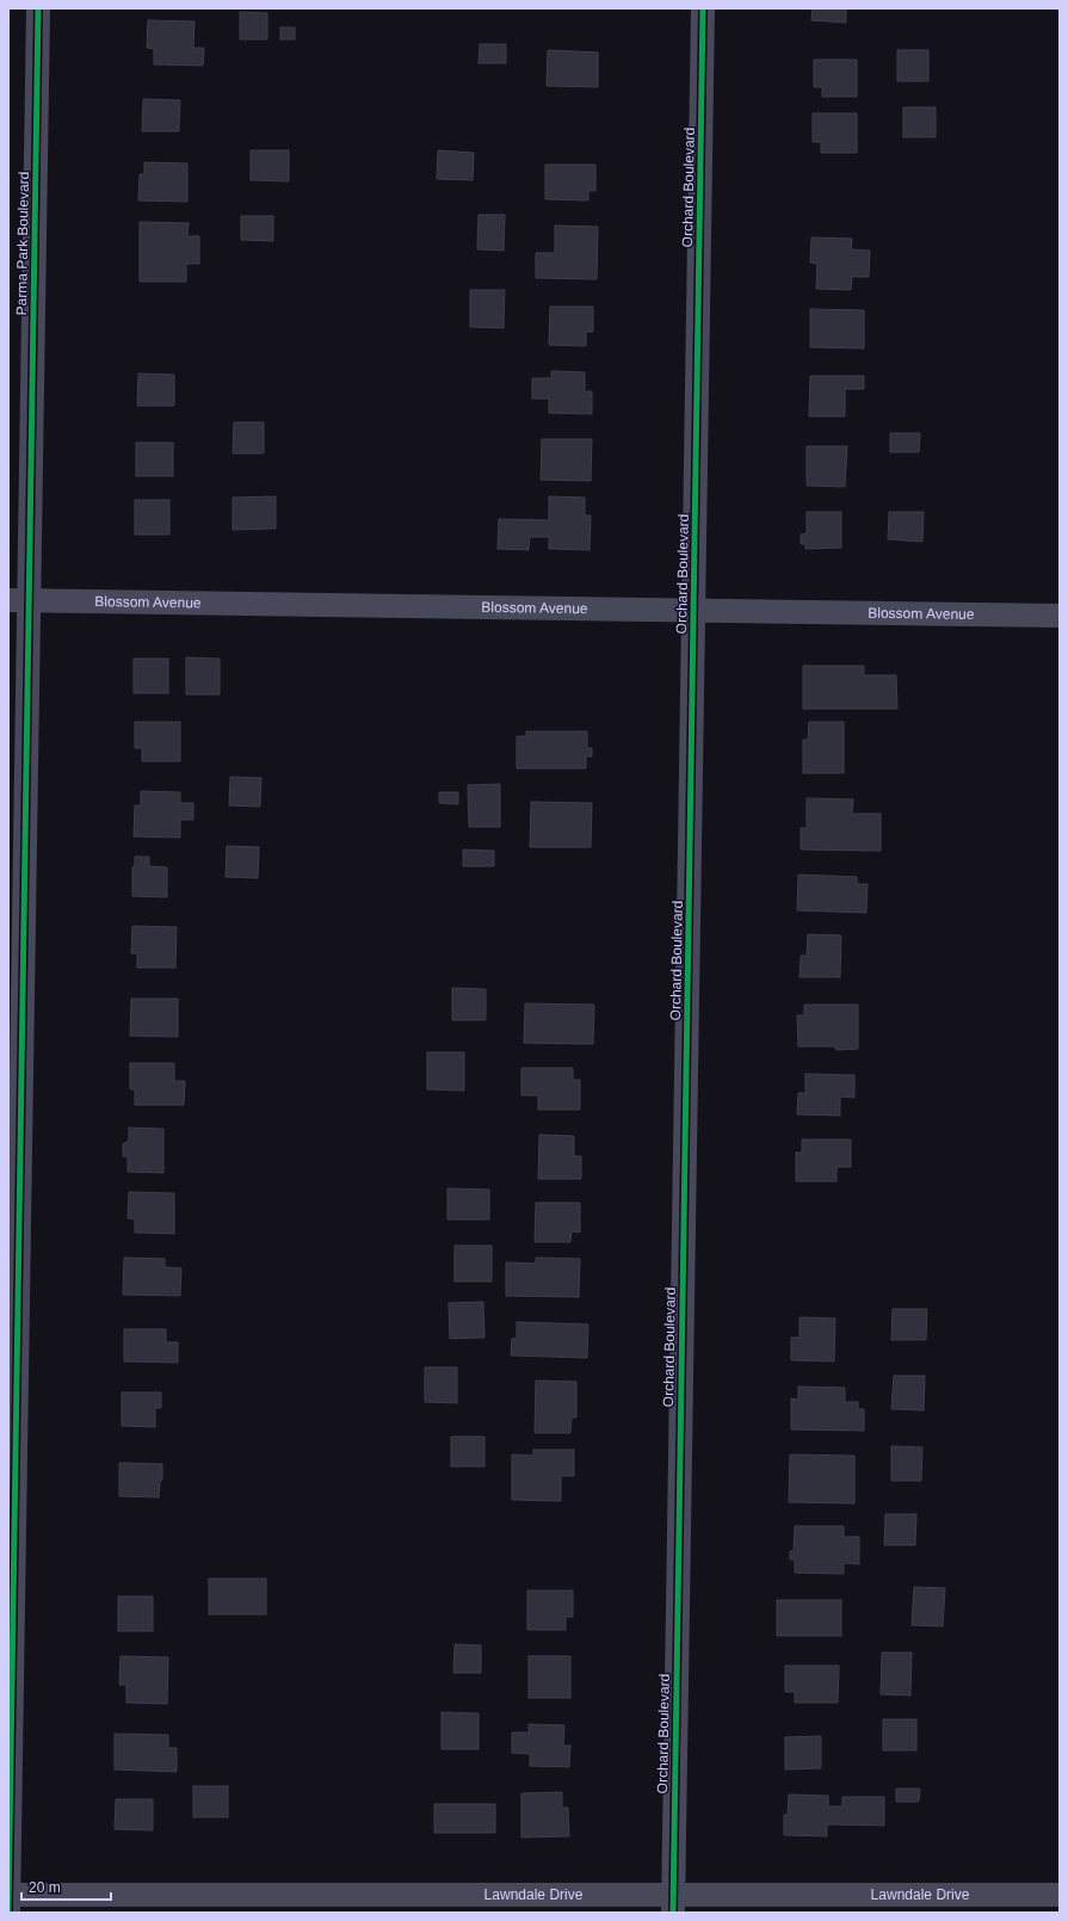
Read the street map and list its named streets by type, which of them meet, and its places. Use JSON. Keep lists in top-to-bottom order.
{
  "streets": {
    "street": [
      "Orchard Boulevard",
      "Parma Park Boulevard",
      "Blossom Avenue",
      "Lawndale Drive"
    ]
  },
  "crossings": [
    ["Orchard Boulevard", "Blossom Avenue"],
    ["Orchard Boulevard", "Lawndale Drive"],
    ["Parma Park Boulevard", "Blossom Avenue"],
    ["Parma Park Boulevard", "Lawndale Drive"]
  ],
  "scale_bar": "20 m"
}
